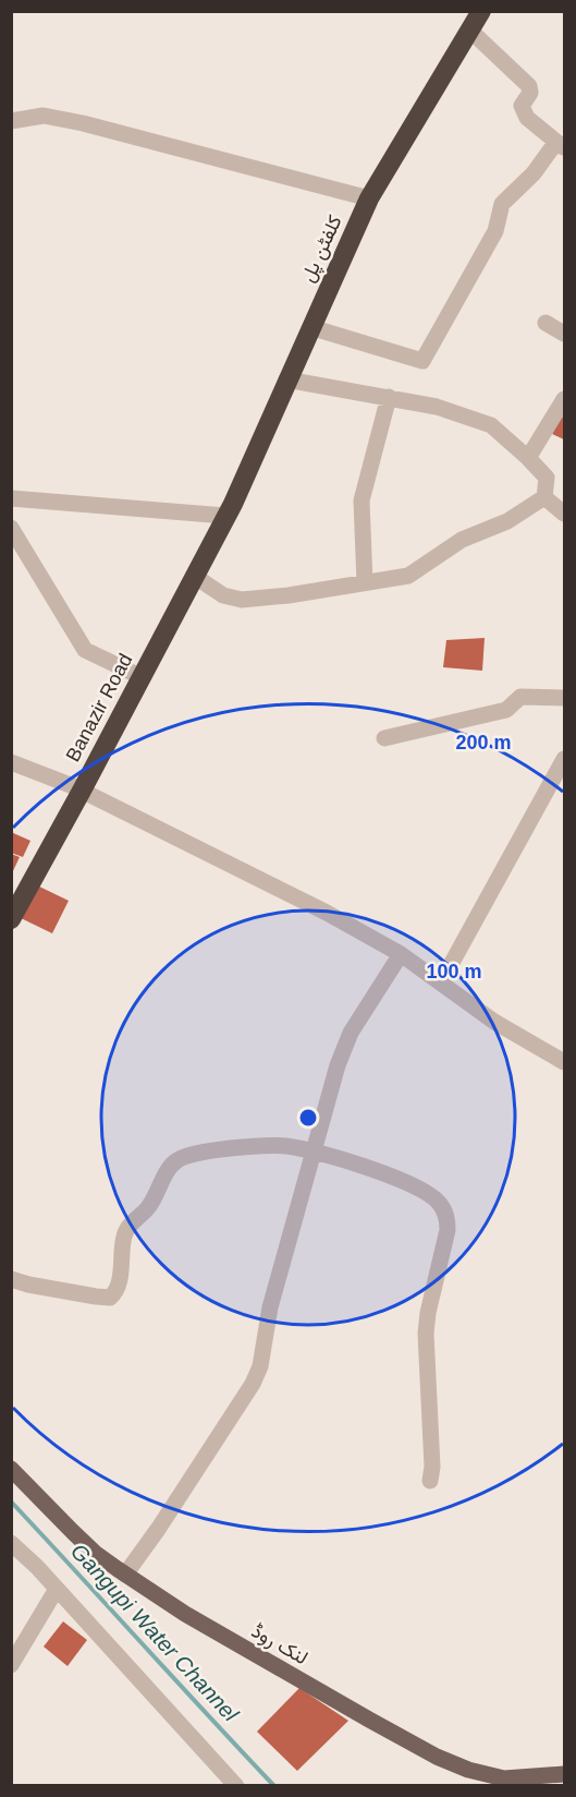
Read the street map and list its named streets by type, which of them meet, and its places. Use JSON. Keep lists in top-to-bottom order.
{
  "streets": {
    "highway": ["کلفٹن پل", "Banazir Road"],
    "main road": ["لنک روڈ"]
  },
  "crossings": [
    ["کلفٹن پل", "Banazir Road"]
  ],
  "water": ["Gangupi Water Channel"],
  "rings": ["200 m", "100 m"]
}
